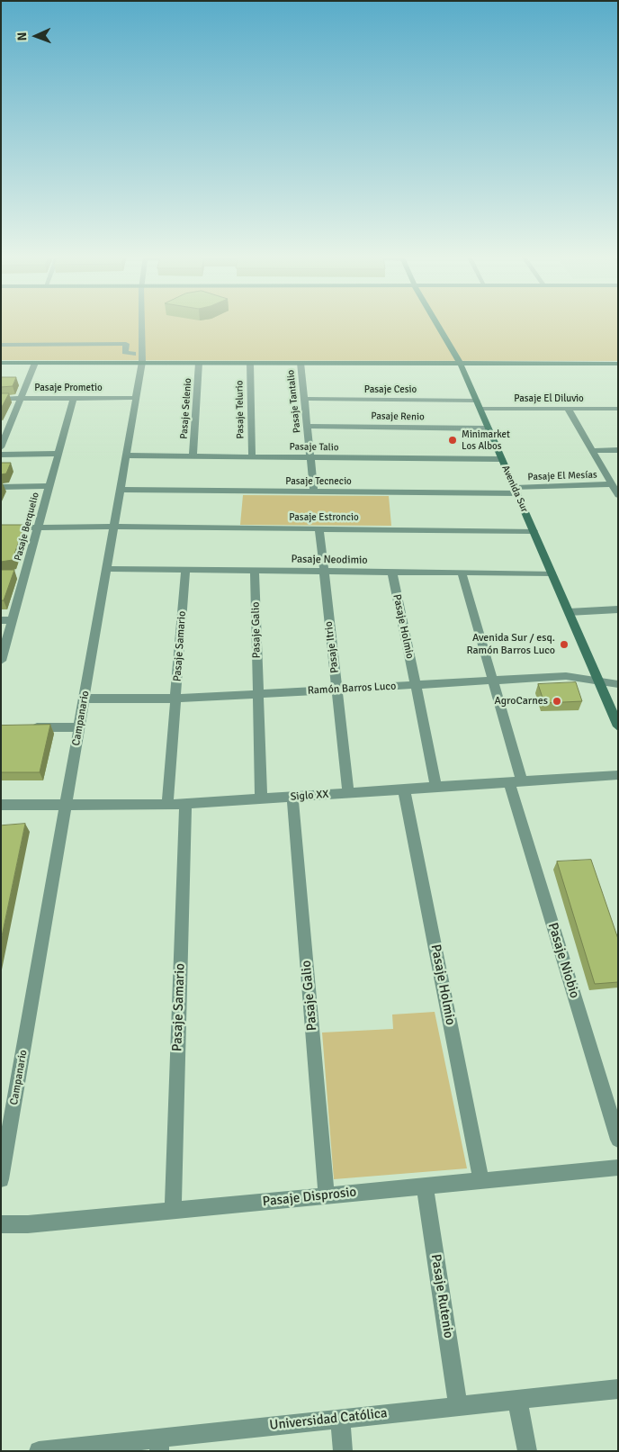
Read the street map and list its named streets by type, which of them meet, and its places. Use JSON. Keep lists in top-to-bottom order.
{
  "streets": {
    "street": [
      "Pasaje Prometio",
      "Pasaje Cesio",
      "Pasaje El Diluvio",
      "Pasaje Tantalio",
      "Pasaje Selenio",
      "Pasaje Telurio",
      "Pasaje Renio",
      "Pasaje Talio",
      "Pasaje El Mesías",
      "Pasaje Tecnecio",
      "Avenida Sur",
      "Pasaje Estroncio",
      "Pasaje Berquelio",
      "Pasaje Neodimio",
      "Pasaje Holmio",
      "Pasaje Galio",
      "Pasaje Samario",
      "Pasaje Itrio",
      "Ramón Barros Luco",
      "Campanario",
      "Siglo XX",
      "Pasaje Niobio",
      "Pasaje Disprosio",
      "Pasaje Rutenio",
      "Universidad Católica"
    ]
  },
  "crossings": [
    ["Pasaje Prometio", "Pasaje Berquelio"],
    ["Pasaje Prometio", "Campanario"],
    ["Pasaje Cesio", "Pasaje El Diluvio"],
    ["Pasaje Cesio", "Pasaje Tantalio"],
    ["Pasaje Cesio", "Avenida Sur"],
    ["Pasaje El Diluvio", "Avenida Sur"],
    ["Pasaje Tantalio", "Pasaje Renio"],
    ["Pasaje Tantalio", "Pasaje Talio"],
    ["Pasaje Tantalio", "Pasaje Tecnecio"],
    ["Pasaje Selenio", "Pasaje Talio"],
    ["Pasaje Telurio", "Pasaje Talio"],
    ["Pasaje Renio", "Avenida Sur"],
    ["Pasaje Talio", "Avenida Sur"],
    ["Pasaje Talio", "Campanario"],
    ["Pasaje El Mesías", "Pasaje Tecnecio"],
    ["Pasaje El Mesías", "Avenida Sur"],
    ["Pasaje Tecnecio", "Avenida Sur"],
    ["Pasaje Tecnecio", "Campanario"],
    ["Avenida Sur", "Pasaje Estroncio"],
    ["Avenida Sur", "Pasaje Neodimio"],
    ["Avenida Sur", "Ramón Barros Luco"],
    ["Pasaje Estroncio", "Pasaje Berquelio"],
    ["Pasaje Estroncio", "Pasaje Itrio"],
    ["Pasaje Estroncio", "Campanario"],
    ["Pasaje Neodimio", "Pasaje Holmio"],
    ["Pasaje Neodimio", "Pasaje Galio"],
    ["Pasaje Neodimio", "Pasaje Samario"],
    ["Pasaje Neodimio", "Pasaje Itrio"],
    ["Pasaje Neodimio", "Campanario"],
    ["Pasaje Neodimio", "Pasaje Niobio"],
    ["Pasaje Holmio", "Ramón Barros Luco"],
    ["Pasaje Holmio", "Siglo XX"],
    ["Pasaje Holmio", "Pasaje Disprosio"],
    ["Pasaje Galio", "Ramón Barros Luco"],
    ["Pasaje Galio", "Siglo XX"],
    ["Pasaje Galio", "Pasaje Disprosio"],
    ["Pasaje Samario", "Ramón Barros Luco"],
    ["Pasaje Samario", "Siglo XX"],
    ["Pasaje Samario", "Pasaje Disprosio"],
    ["Pasaje Itrio", "Ramón Barros Luco"],
    ["Pasaje Itrio", "Siglo XX"],
    ["Ramón Barros Luco", "Campanario"],
    ["Ramón Barros Luco", "Pasaje Niobio"],
    ["Campanario", "Siglo XX"],
    ["Siglo XX", "Pasaje Niobio"],
    ["Pasaje Disprosio", "Pasaje Rutenio"],
    ["Pasaje Rutenio", "Universidad Católica"]
  ],
  "places": ["Minimarket Los Albos", "Avenida Sur / esq. Ramón Barros Luco", "AgroCarnes"],
  "north": "left"
}
